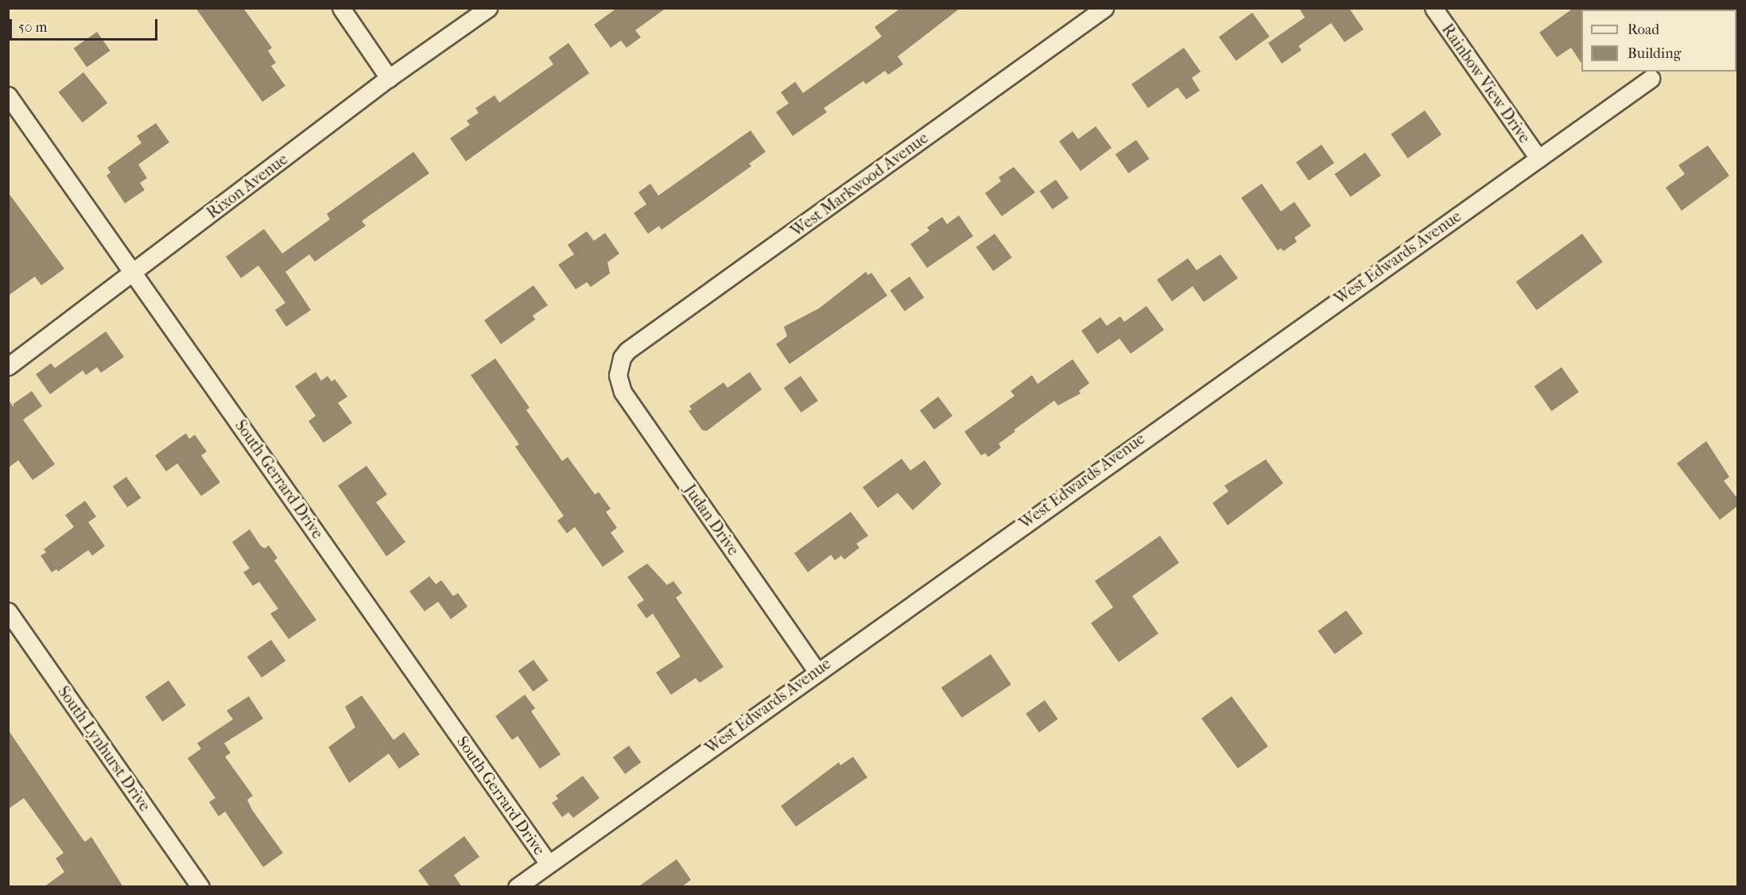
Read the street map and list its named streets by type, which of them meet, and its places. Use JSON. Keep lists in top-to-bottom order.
{
  "streets": {
    "street": [
      "Rainbow View Drive",
      "West Markwood Avenue",
      "Rixon Avenue",
      "West Edwards Avenue",
      "South Gerrard Drive",
      "Judan Drive",
      "South Lynhurst Drive"
    ]
  },
  "crossings": [
    ["Rainbow View Drive", "West Edwards Avenue"],
    ["West Markwood Avenue", "Judan Drive"],
    ["Rixon Avenue", "South Gerrard Drive"],
    ["West Edwards Avenue", "South Gerrard Drive"],
    ["West Edwards Avenue", "Judan Drive"]
  ],
  "legend": ["Road", "Building"],
  "scale_bar": "50 m"
}
